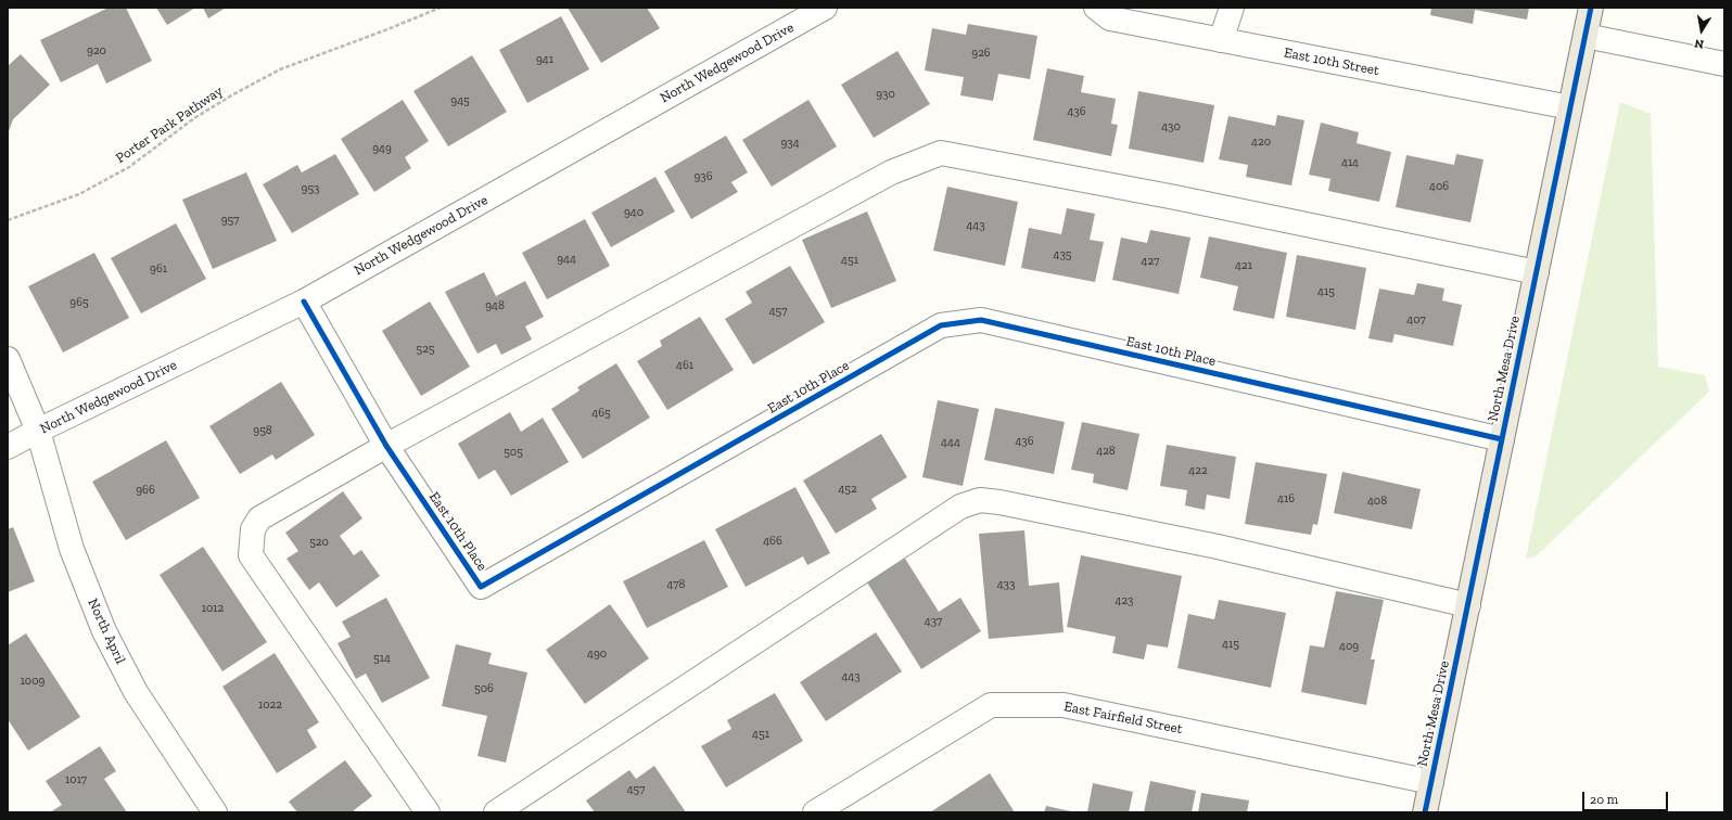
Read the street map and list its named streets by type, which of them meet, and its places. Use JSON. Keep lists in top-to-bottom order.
{
  "streets": {
    "main road": ["North Mesa Drive"],
    "street": [
      "East 10th Street",
      "North Wedgewood Drive",
      "East 10th Place",
      "North April",
      "East Fairfield Street"
    ],
    "path": ["Porter Park Pathway"]
  },
  "crossings": [
    ["East 10th Street", "North Mesa Drive"],
    ["North Wedgewood Drive", "East 10th Place"],
    ["North Wedgewood Drive", "North April"],
    ["East 10th Place", "North Mesa Drive"],
    ["North Mesa Drive", "East Fairfield Street"]
  ],
  "house_numbers": [
    "920",
    "926",
    "941",
    "930",
    "945",
    "436",
    "430",
    "420",
    "934",
    "949",
    "414",
    "936",
    "406",
    "953",
    "940",
    "957",
    "443",
    "435",
    "944",
    "451",
    "427",
    "421",
    "961",
    "415",
    "965",
    "948",
    "457",
    "407",
    "525",
    "461",
    "465",
    "958",
    "436",
    "444",
    "428",
    "505",
    "422",
    "452",
    "966",
    "416",
    "408",
    "466",
    "520",
    "478",
    "433",
    "423",
    "1012",
    "437",
    "415",
    "409",
    "490",
    "514",
    "443",
    "1009",
    "506",
    "1022",
    "451",
    "1017",
    "457"
  ],
  "scale_bar": "20 m",
  "north": "bottom"
}
